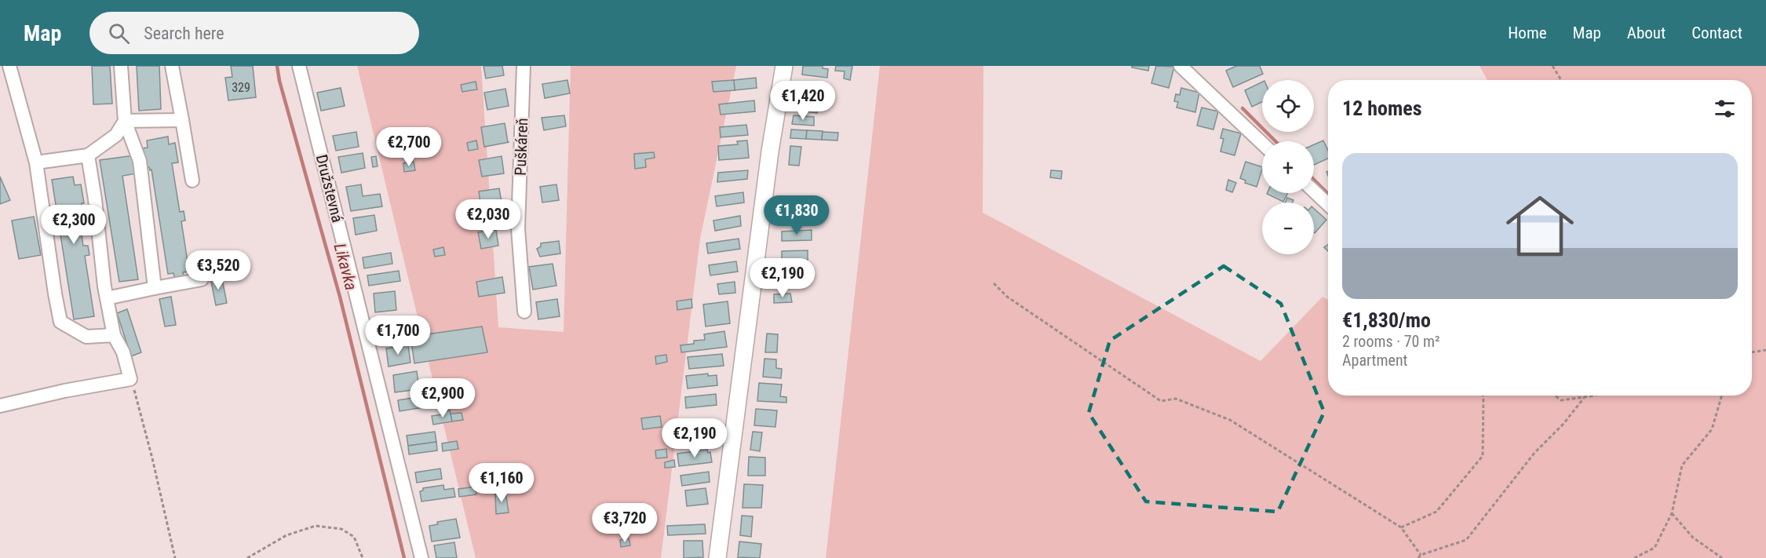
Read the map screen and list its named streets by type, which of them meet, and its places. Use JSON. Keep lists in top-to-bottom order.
{
  "streets": {
    "street": ["Puškáreň", "Družstevná"]
  },
  "water": ["Likavka"],
  "house_numbers": ["329"],
  "page": {
    "header": "Map",
    "search": "Search here",
    "nav": [
      "Home",
      "Map",
      "About",
      "Contact"
    ],
    "map_buttons": ["+", "−"],
    "heading": "12 homes",
    "price": [
      "€1,420",
      "€2,700",
      "€1,830",
      "€2,030",
      "€2,300",
      "€3,520",
      "€2,190",
      "€1,700",
      "€2,900",
      "€2,190",
      "€1,160",
      "€3,720"
    ],
    "list": [
      {
        "name": "€1,830/mo",
        "note": "2 rooms · 70 m² · Apartment"
      }
    ]
  }
}
